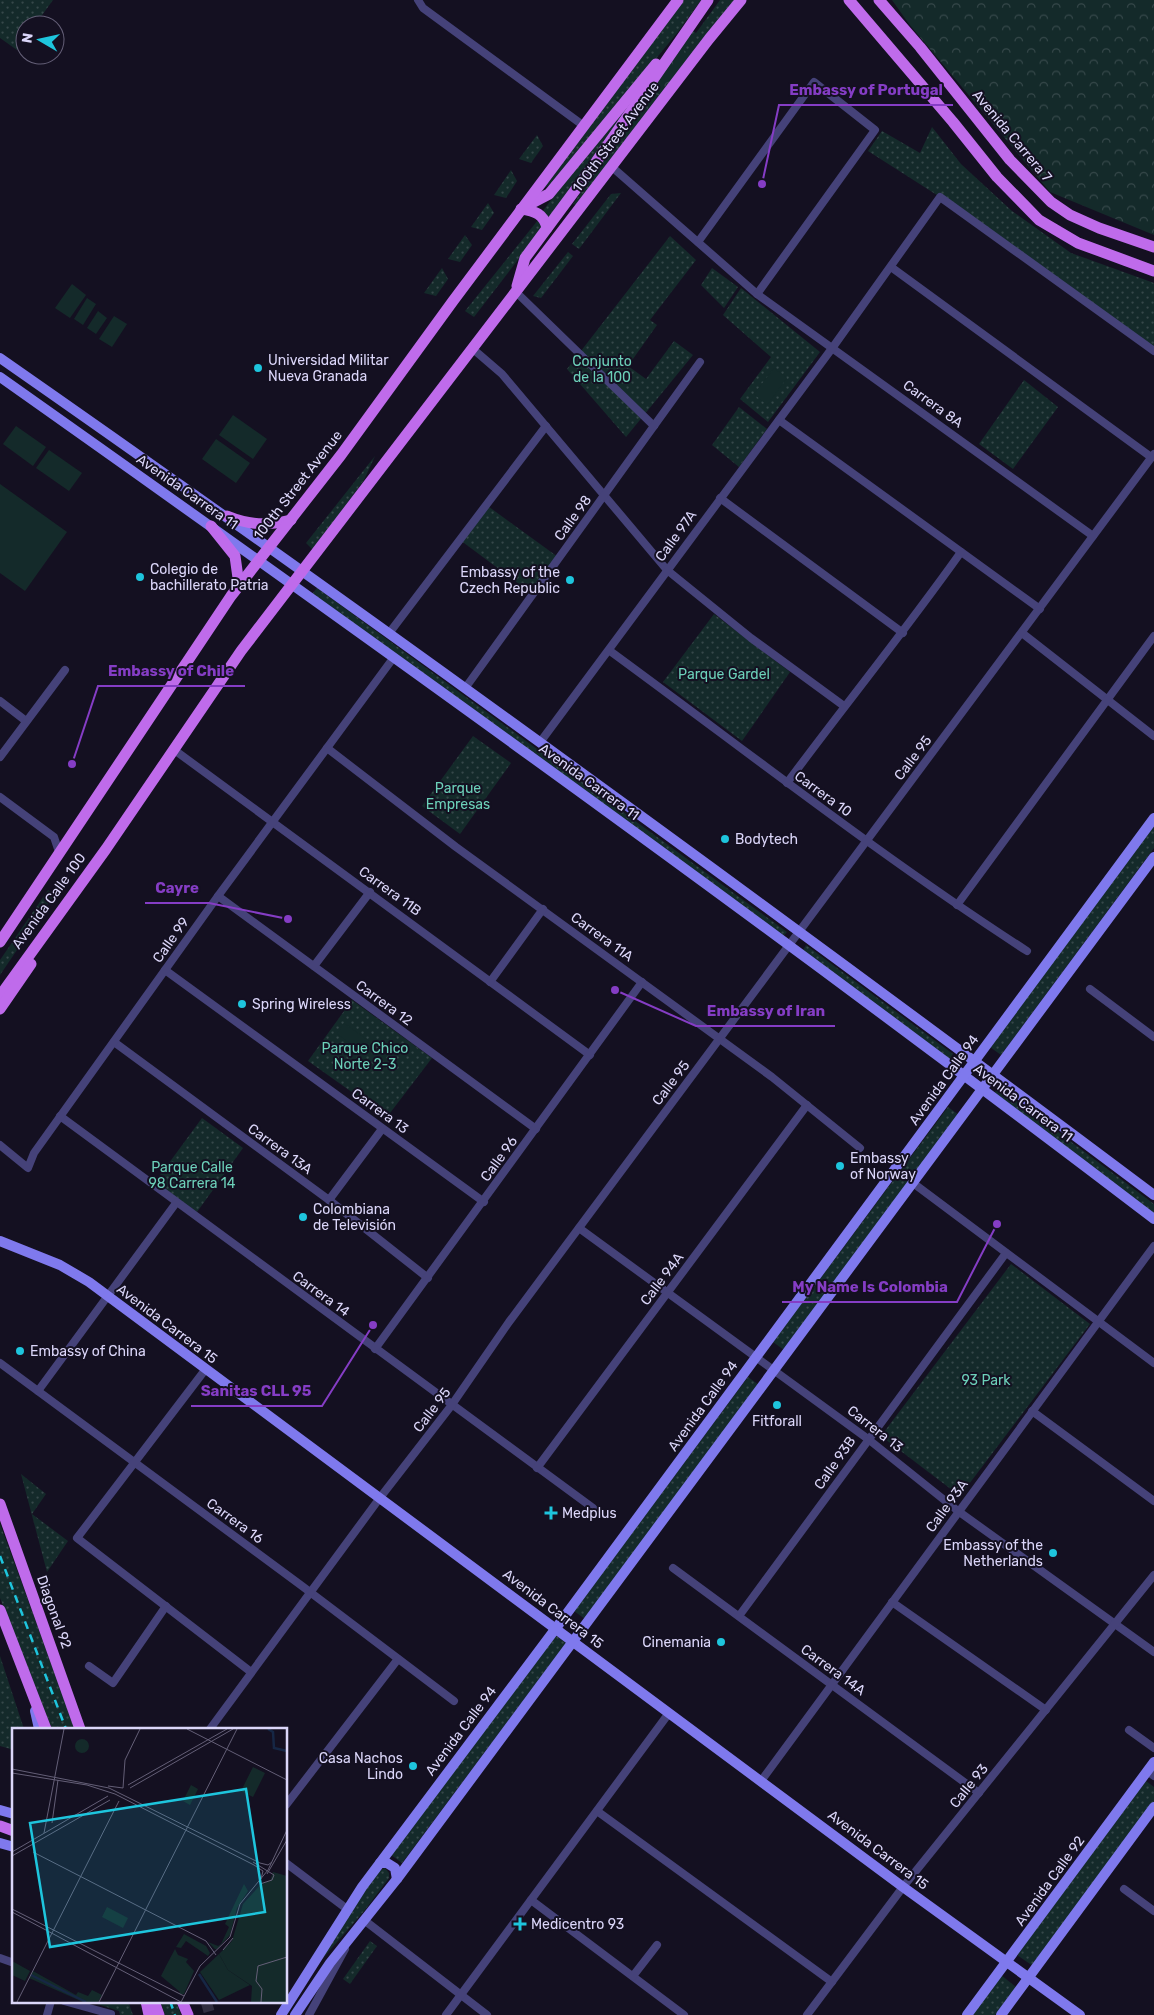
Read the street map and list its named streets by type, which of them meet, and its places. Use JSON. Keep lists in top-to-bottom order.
{
  "streets": {
    "main road": [
      "Avenida Carrera 7",
      "100th Street Avenue",
      "Avenida Carrera 11",
      "Avenida Calle 100",
      "Avenida Calle 94",
      "Avenida Carrera 15",
      "Diagonal 92",
      "Avenida Calle 92"
    ],
    "street": [
      "Carrera 8A",
      "Calle 98",
      "Calle 97A",
      "Calle 95",
      "Carrera 10",
      "Carrera 11B",
      "Carrera 11A",
      "Calle 99",
      "Carrera 12",
      "Carrera 13",
      "Carrera 13A",
      "Calle 96",
      "Calle 94A",
      "Carrera 14",
      "Calle 93B",
      "Calle 93A",
      "Carrera 16",
      "Carrera 14A",
      "Calle 93"
    ]
  },
  "crossings": [
    ["100th Street Avenue", "Carrera 8A"],
    ["100th Street Avenue", "Avenida Carrera 11"],
    ["100th Street Avenue", "Carrera 11B"],
    ["100th Street Avenue", "Avenida Calle 100"],
    ["Carrera 8A", "Calle 97A"],
    ["Carrera 8A", "Calle 95"],
    ["Avenida Carrera 11", "Calle 98"],
    ["Avenida Carrera 11", "Calle 97A"],
    ["Avenida Carrera 11", "Calle 95"],
    ["Avenida Carrera 11", "Calle 99"],
    ["Avenida Carrera 11", "Avenida Calle 94"],
    ["Calle 97A", "Carrera 10"],
    ["Calle 95", "Carrera 10"],
    ["Calle 95", "Carrera 11A"],
    ["Calle 95", "Carrera 13"],
    ["Calle 95", "Carrera 14"],
    ["Calle 95", "Avenida Carrera 15"],
    ["Calle 95", "Carrera 16"],
    ["Carrera 11B", "Calle 99"],
    ["Carrera 11B", "Calle 96"],
    ["Carrera 11A", "Calle 99"],
    ["Carrera 11A", "Calle 96"],
    ["Carrera 11A", "Calle 94A"],
    ["Calle 99", "Carrera 12"],
    ["Calle 99", "Carrera 13"],
    ["Calle 99", "Carrera 13A"],
    ["Calle 99", "Carrera 14"],
    ["Carrera 12", "Calle 96"],
    ["Avenida Calle 94", "Carrera 13"],
    ["Avenida Calle 94", "Avenida Carrera 15"],
    ["Carrera 13", "Calle 96"],
    ["Carrera 13", "Calle 94A"],
    ["Carrera 13", "Calle 93B"],
    ["Carrera 13", "Calle 93A"],
    ["Carrera 13", "Calle 93"],
    ["Carrera 13A", "Calle 96"],
    ["Calle 96", "Carrera 14"],
    ["Calle 94A", "Carrera 14"],
    ["Avenida Carrera 15", "Calle 93A"],
    ["Avenida Carrera 15", "Calle 93"],
    ["Avenida Carrera 15", "Avenida Calle 92"],
    ["Calle 93B", "Carrera 14A"],
    ["Calle 93A", "Carrera 14A"],
    ["Carrera 14A", "Calle 93"]
  ],
  "parks": [
    "Conjunto de la 100",
    "Parque Gardel",
    "Parque Empresas",
    "Parque Chico Norte 2-3",
    "Parque Calle 98 Carrera 14",
    "93 Park"
  ],
  "places": {
    "other": [
      "Embassy of Portugal",
      "Universidad Militar Nueva Granada",
      "Colegio de bachillerato Patria",
      "Embassy of the Czech Republic",
      "Embassy of Chile",
      "Bodytech",
      "Cayre",
      "Embassy of Iran",
      "Spring Wireless",
      "Embassy of Norway",
      "Colombiana de Televisión",
      "My Name Is Colombia",
      "Sanitas CLL 95",
      "Embassy of China",
      "Fitforall",
      "Embassy of the Netherlands",
      "Cinemania",
      "Casa Nachos Lindo"
    ],
    "health": ["Medplus", "Medicentro 93"]
  },
  "north": "left"
}
